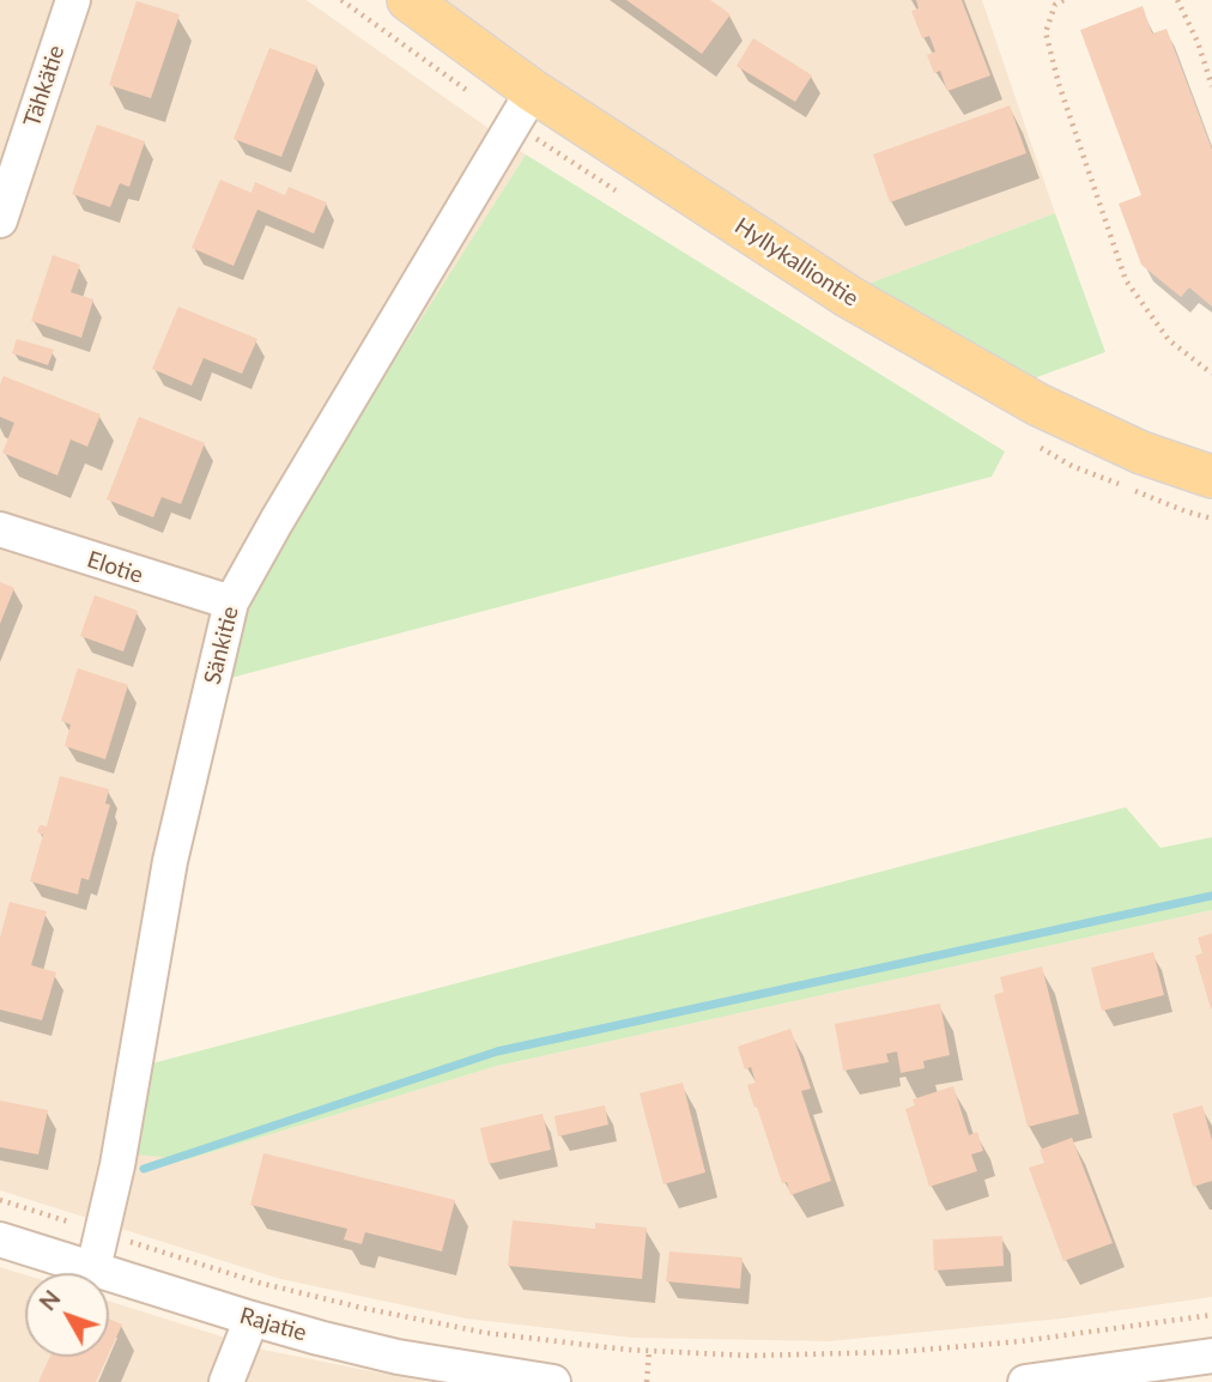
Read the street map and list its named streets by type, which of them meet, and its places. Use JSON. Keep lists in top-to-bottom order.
{
  "streets": {
    "main road": ["Hyllykalliontie"],
    "street": [
      "Tähkätie",
      "Elotie",
      "Sänkitie",
      "Rajatie"
    ]
  },
  "crossings": [
    ["Hyllykalliontie", "Sänkitie"],
    ["Elotie", "Sänkitie"],
    ["Sänkitie", "Rajatie"]
  ],
  "north": "top left"
}
